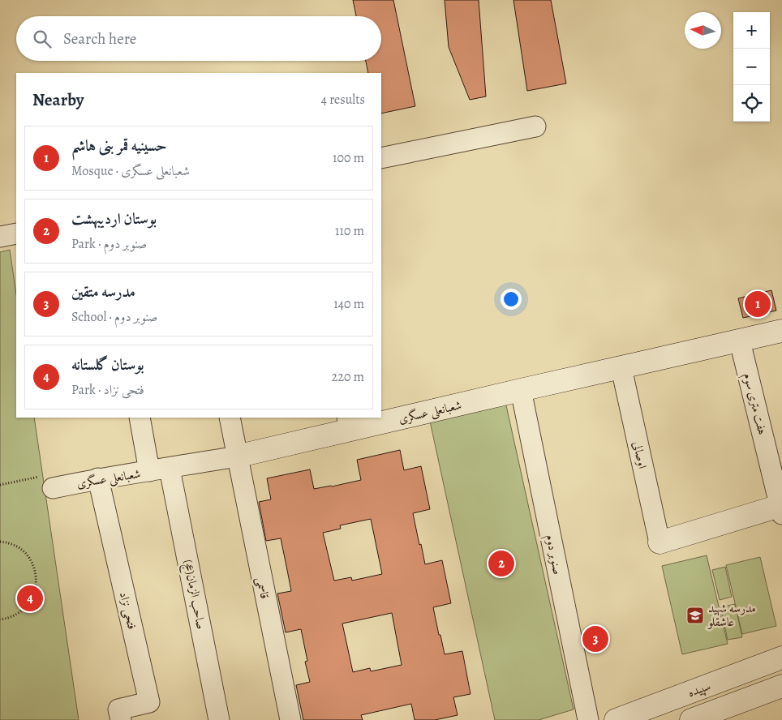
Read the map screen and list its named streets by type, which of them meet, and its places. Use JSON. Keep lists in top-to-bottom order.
{
  "streets": {
    "street": [
      "هفت متری سوم",
      "شعبانعلی عسگری",
      "اوصالی",
      "صنوبر دوم",
      "قاسمی",
      "صاحب الزمان(عج)",
      "فتحی نزاد",
      "سپیده"
    ]
  },
  "crossings": [
    ["هفت متری سوم", "شعبانعلی عسگری"],
    ["شعبانعلی عسگری", "اوصالی"],
    ["شعبانعلی عسگری", "صنوبر دوم"],
    ["شعبانعلی عسگری", "قاسمی"],
    ["شعبانعلی عسگری", "صاحب الزمان(عج)"],
    ["شعبانعلی عسگری", "فتحی نزاد"]
  ],
  "places": {
    "school or university": ["مدرسه شهید عاشقلو"]
  },
  "north": "left",
  "page": {
    "map_buttons": ["+", "−"],
    "search": "Search here",
    "heading": ["Nearby", "4 results"],
    "list": [
      {
        "mark": "1",
        "name": "حسینیه قمر بنی هاشم",
        "note": "Mosque · شعبانعلی عسگری",
        "value": "100 m"
      },
      {
        "mark": "2",
        "name": "بوستان اردیبهشت",
        "note": "Park · صنوبر دوم",
        "value": "110 m"
      },
      {
        "mark": "3",
        "name": "مدرسه متقین",
        "note": "School · صنوبر دوم",
        "value": "140 m"
      },
      {
        "mark": "4",
        "name": "بوستان گلستانه",
        "note": "Park · فتحی نزاد",
        "value": "220 m"
      }
    ],
    "pins": [
      "1",
      "2",
      "4",
      "3"
    ]
  }
}
